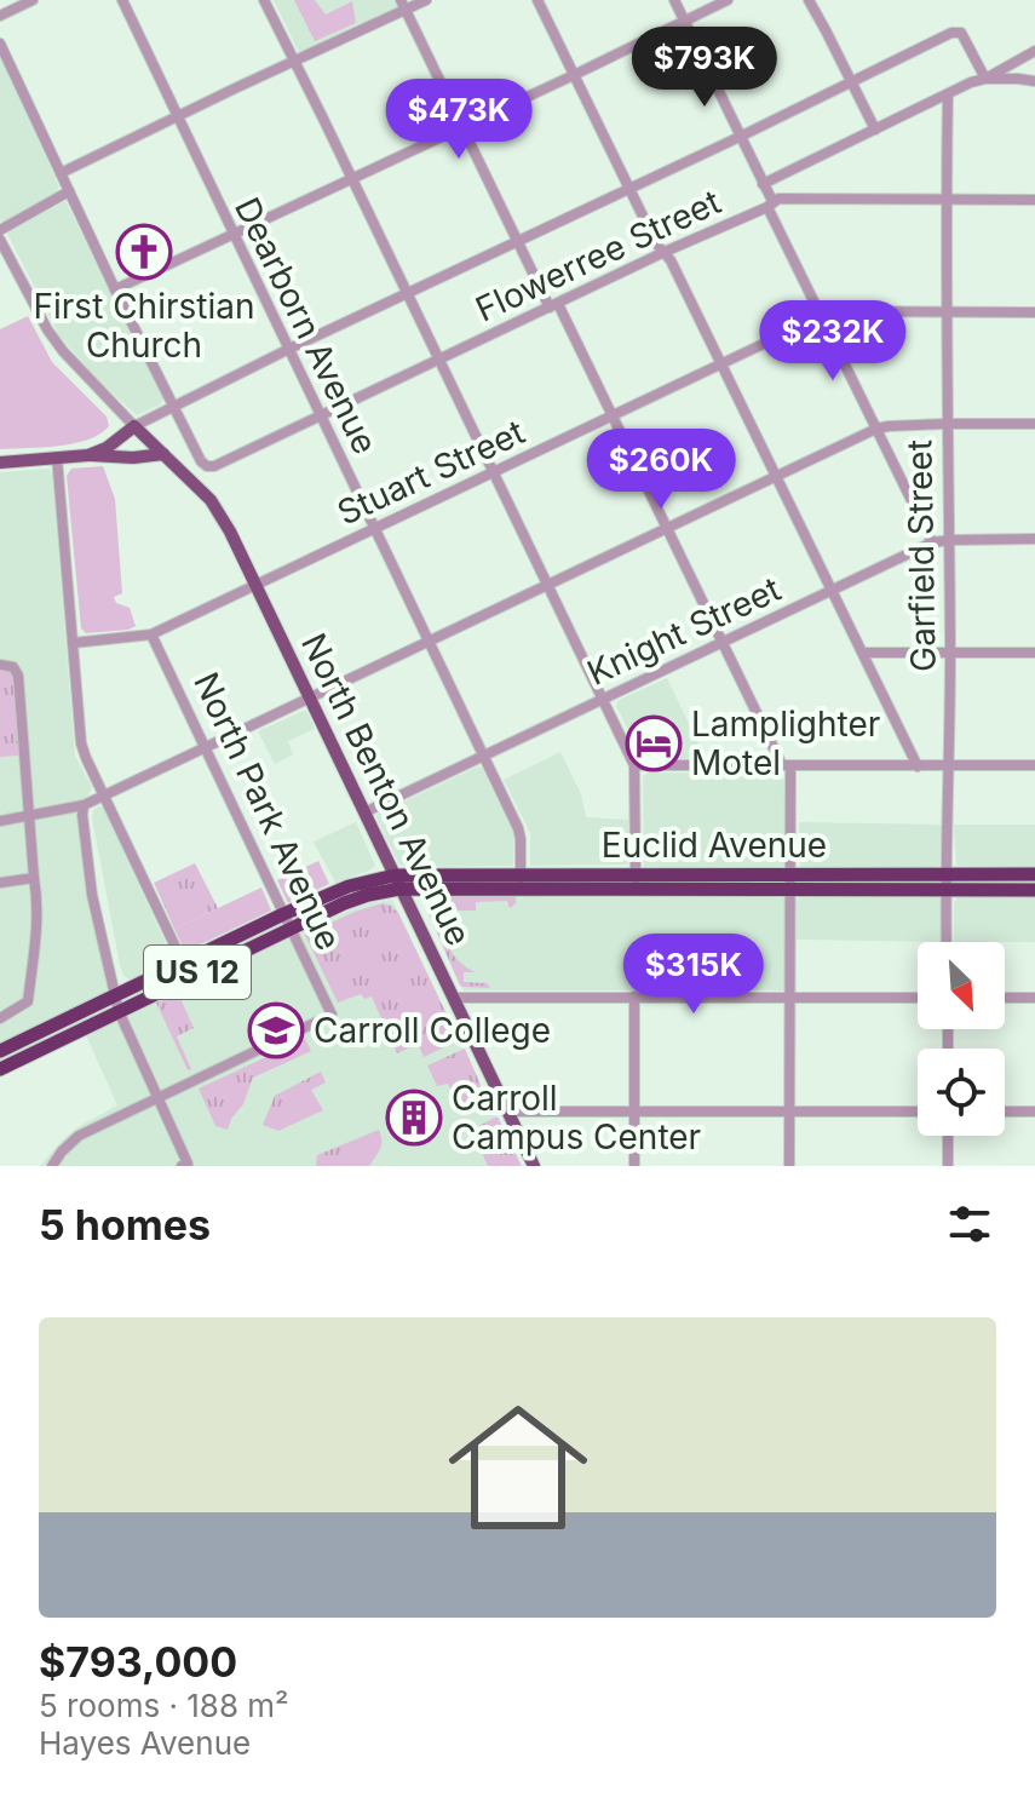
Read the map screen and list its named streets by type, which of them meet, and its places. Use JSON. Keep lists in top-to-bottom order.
{
  "streets": {
    "highway": ["Euclid Avenue", "US 12"],
    "main road": ["North Benton Avenue"],
    "street": [
      "Flowerree Street",
      "Dearborn Avenue",
      "Stuart Street",
      "Garfield Street",
      "Knight Street",
      "North Park Avenue"
    ]
  },
  "crossings": [
    ["Flowerree Street", "Dearborn Avenue"],
    ["Flowerree Street", "Garfield Street"],
    ["Dearborn Avenue", "Stuart Street"],
    ["Dearborn Avenue", "Knight Street"],
    ["Dearborn Avenue", "Euclid Avenue"],
    ["Stuart Street", "Garfield Street"],
    ["Stuart Street", "North Benton Avenue"],
    ["Stuart Street", "North Park Avenue"],
    ["Garfield Street", "Knight Street"],
    ["Garfield Street", "Euclid Avenue"],
    ["Knight Street", "North Benton Avenue"],
    ["North Benton Avenue", "Euclid Avenue"],
    ["North Benton Avenue", "US 12"],
    ["North Park Avenue", "US 12"],
    ["Euclid Avenue", "US 12"]
  ],
  "places": {
    "church": ["First Chirstian Church"],
    "hotel": ["Lamplighter Motel"],
    "school or university": ["Carroll College"],
    "building": ["Carroll Campus Center"]
  },
  "north": "bottom right",
  "page": {
    "price": [
      "$793K",
      "$473K",
      "$232K",
      "$260K",
      "$315K"
    ],
    "heading": "5 homes",
    "list": [
      {
        "name": "$793,000",
        "note": "5 rooms · 188 m² · Hayes Avenue"
      }
    ]
  }
}
